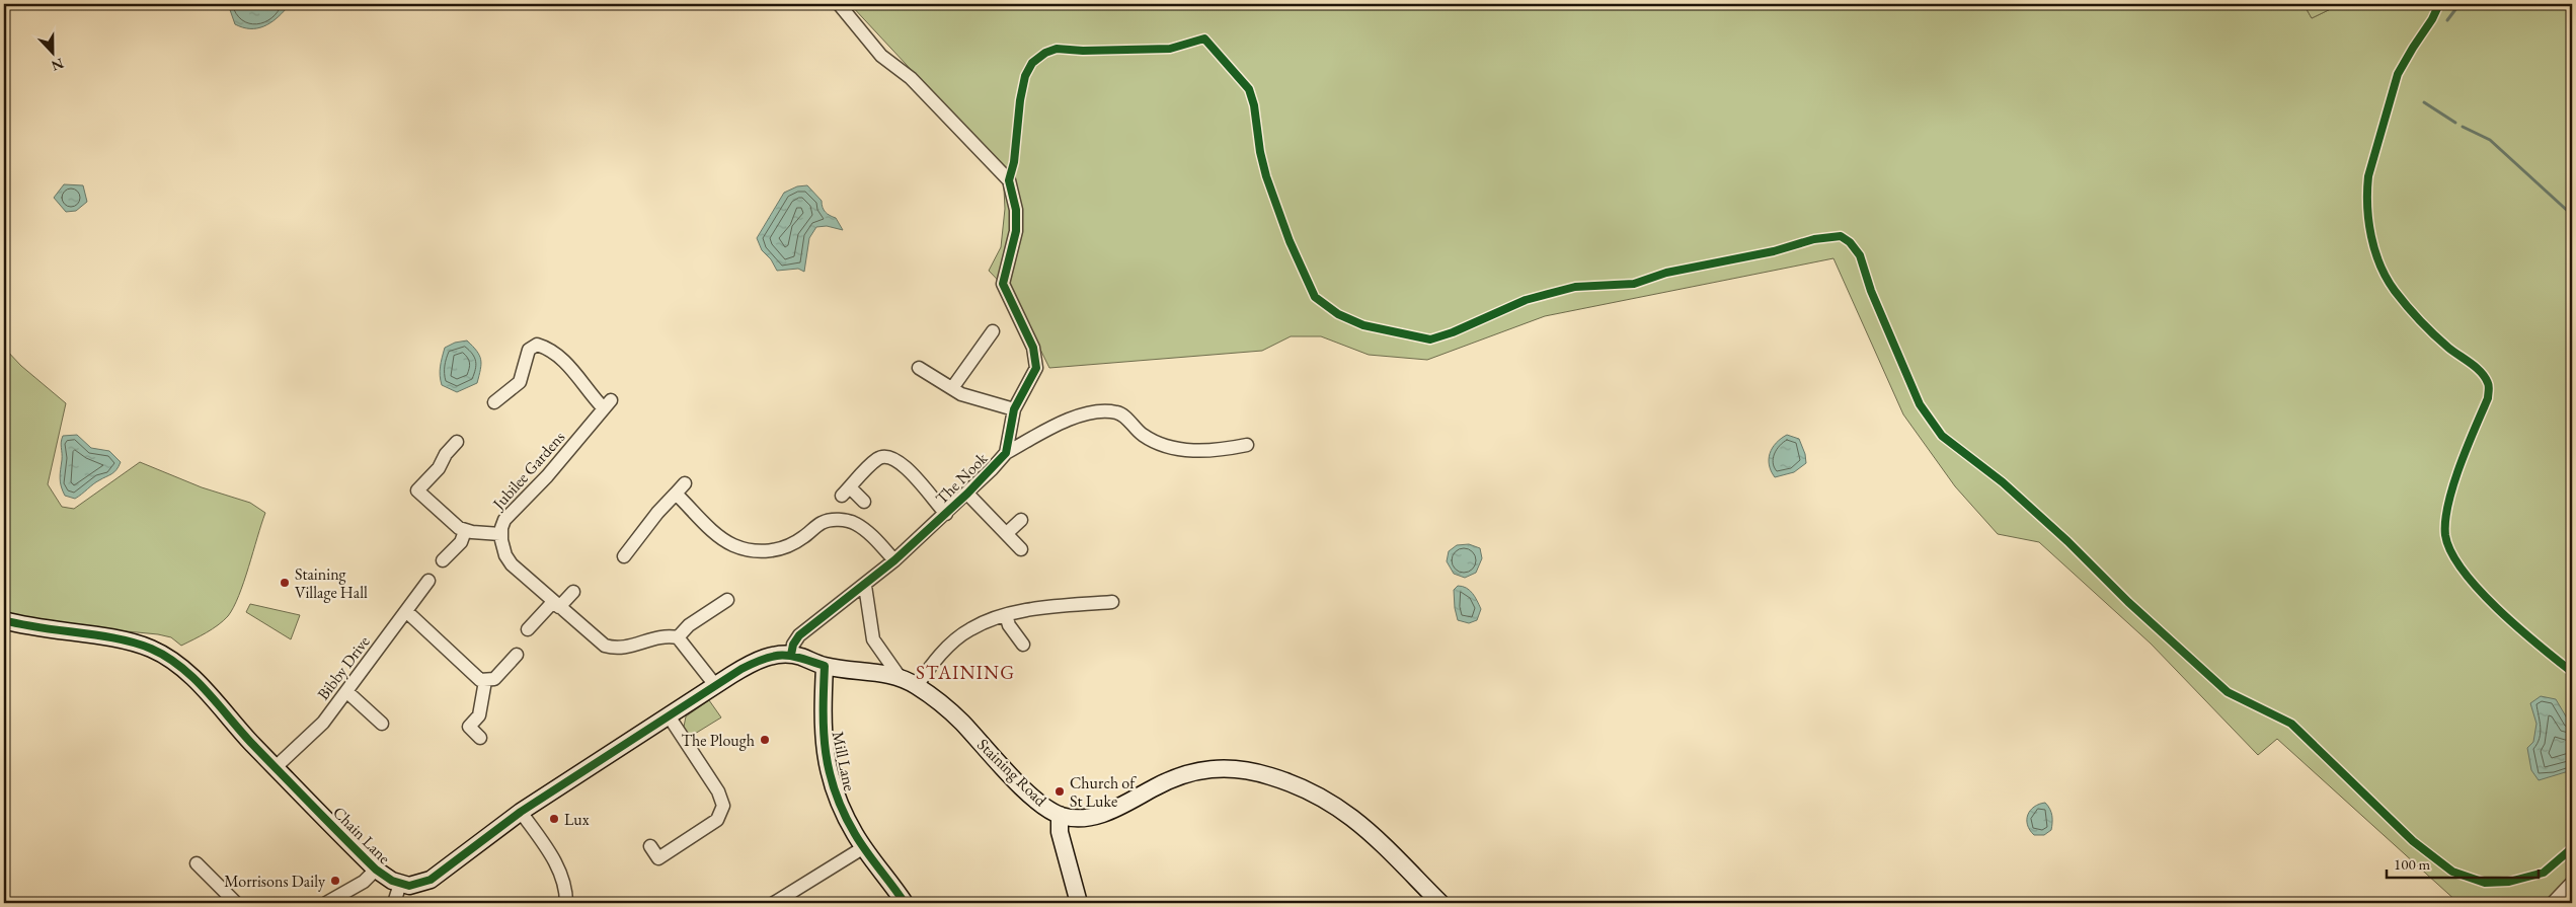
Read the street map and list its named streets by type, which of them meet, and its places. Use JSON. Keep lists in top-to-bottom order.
{
  "streets": {
    "street": [
      "Jubilee Gardens",
      "The Nook",
      "Bibby Drive",
      "Mill Lane",
      "Staining Road",
      "Chain Lane"
    ]
  },
  "crossings": [
    ["The Nook", "Staining Road"],
    ["Bibby Drive", "Chain Lane"],
    ["Mill Lane", "Staining Road"]
  ],
  "districts": ["STAINING"],
  "places": [
    "Staining Village Hall",
    "The Plough",
    "Church of St Luke",
    "Lux",
    "Morrisons Daily"
  ],
  "scale_bar": "100 m",
  "north": "bottom"
}
